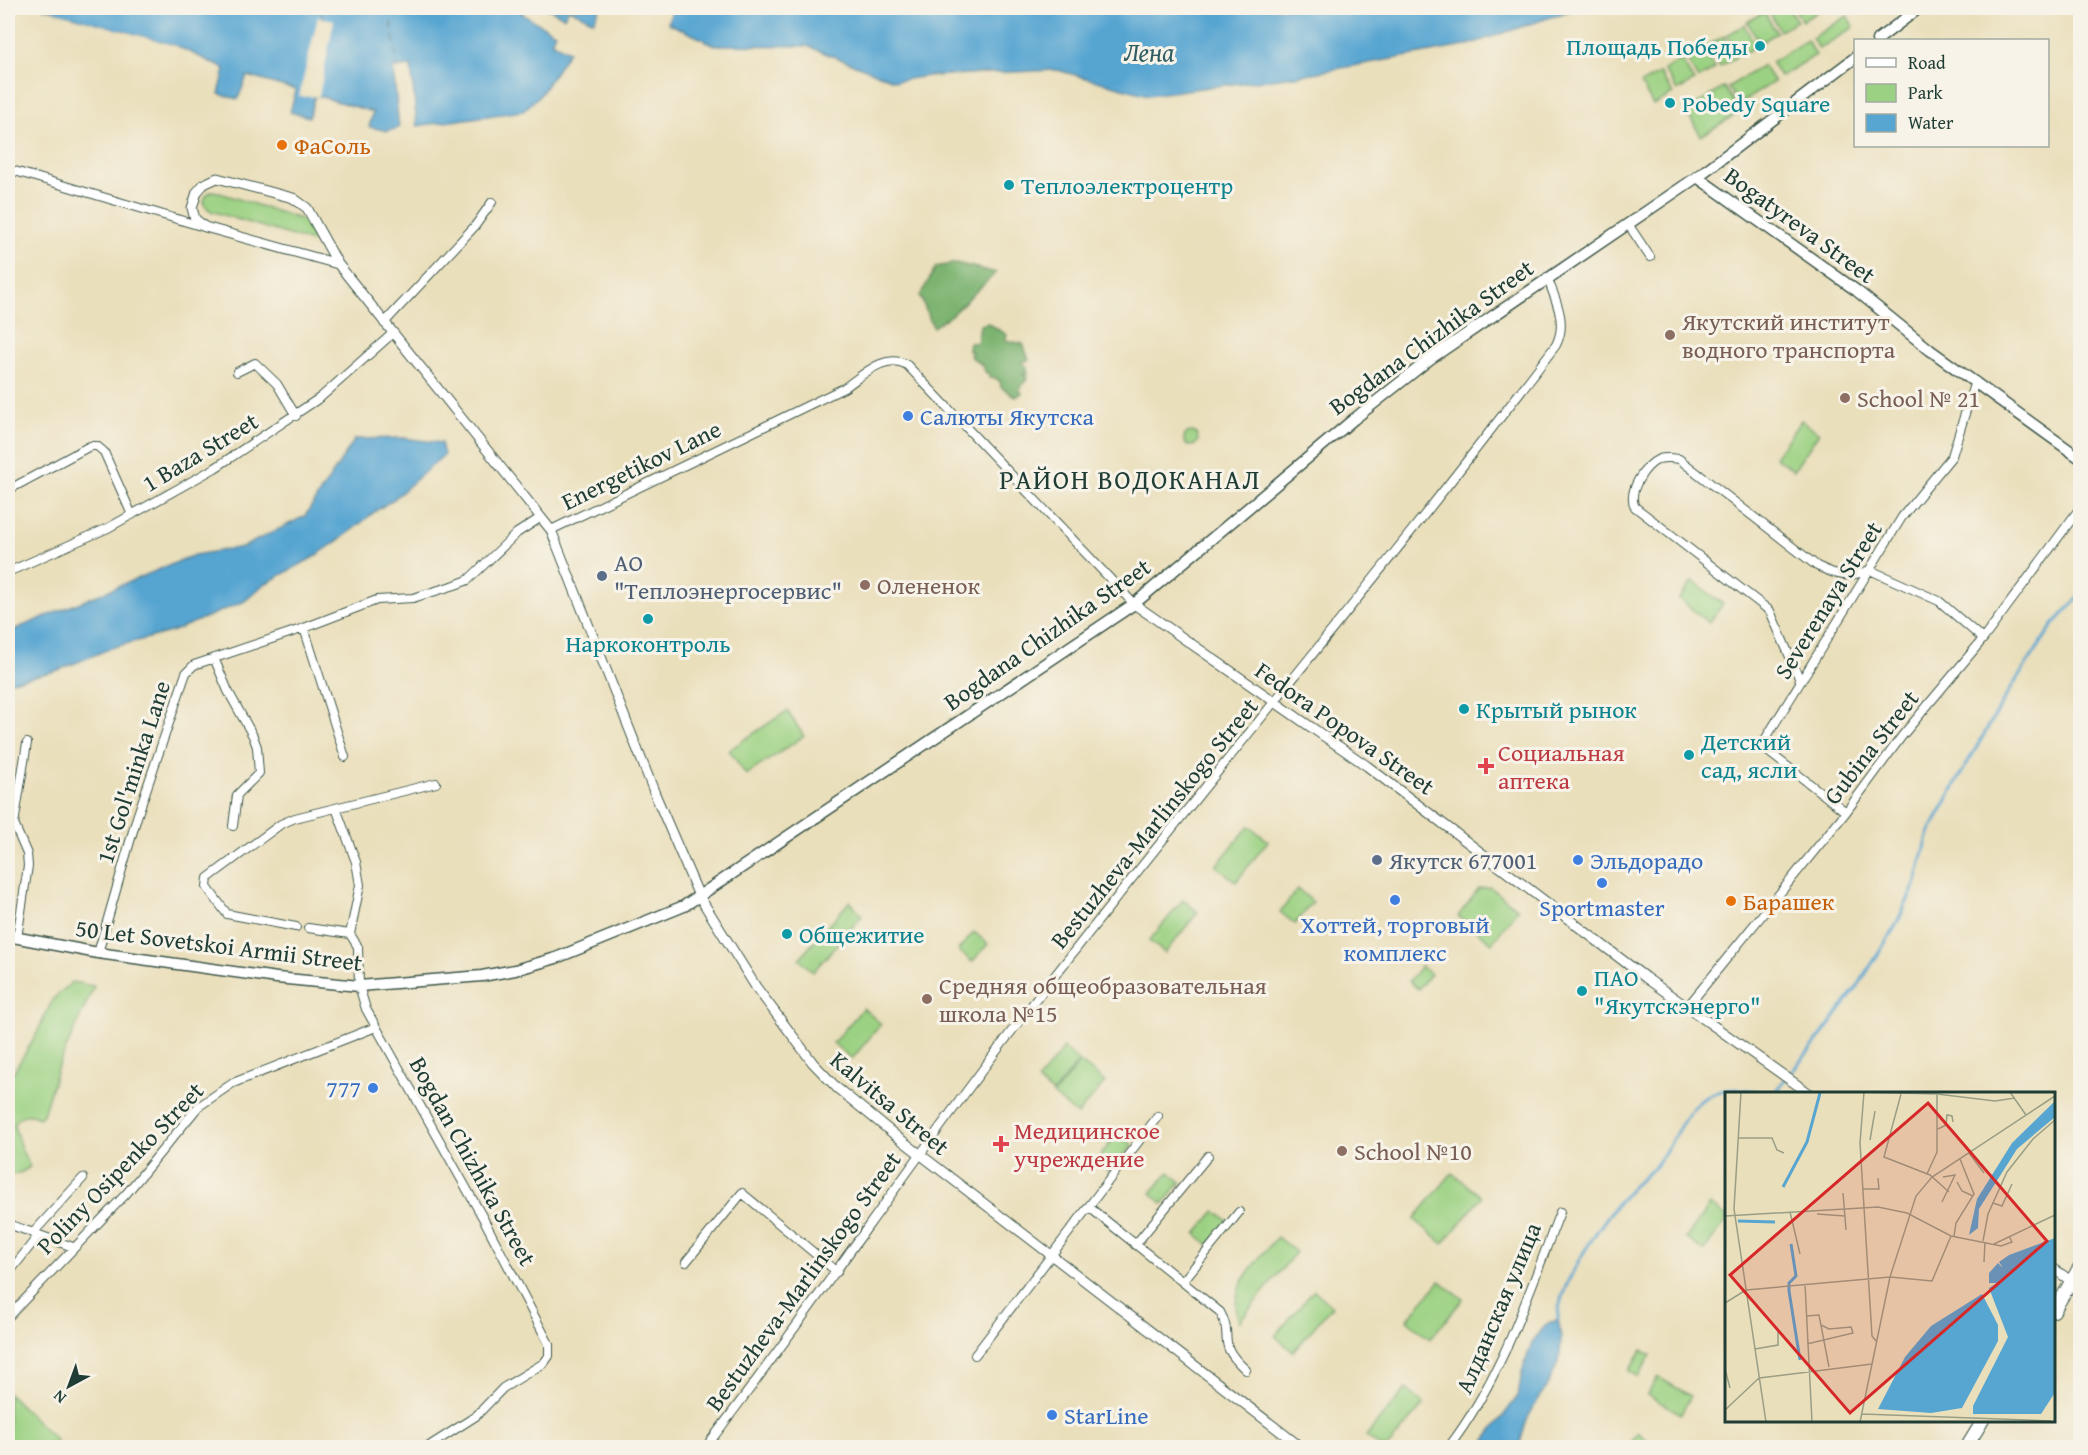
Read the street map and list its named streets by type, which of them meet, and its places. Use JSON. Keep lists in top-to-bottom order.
{
  "streets": {
    "main road": ["Bogatyreva Street", "Bogdana Chizhika Street", "50 Let Sovetskoi Armii Street"],
    "street": [
      "1 Baza Street",
      "Energetikov Lane",
      "Severenaya Street",
      "Fedora Popova Street",
      "Gubina Street",
      "1st Gol'minka Lane",
      "Bestuzheva-Marlinskogo Street",
      "Kalvitsa Street",
      "Bogdan Chizhika Street",
      "Poliny Osipenko Street",
      "Алданская улица"
    ]
  },
  "crossings": [
    ["Bogatyreva Street", "Bogdana Chizhika Street"],
    ["Bogatyreva Street", "Severenaya Street"],
    ["Bogdana Chizhika Street", "Fedora Popova Street"],
    ["Bogdana Chizhika Street", "Bestuzheva-Marlinskogo Street"],
    ["Bogdana Chizhika Street", "50 Let Sovetskoi Armii Street"],
    ["Bogdana Chizhika Street", "Kalvitsa Street"],
    ["1 Baza Street", "Energetikov Lane"],
    ["Energetikov Lane", "Fedora Popova Street"],
    ["Energetikov Lane", "1st Gol'minka Lane"],
    ["Energetikov Lane", "Kalvitsa Street"],
    ["Severenaya Street", "Gubina Street"],
    ["Fedora Popova Street", "Gubina Street"],
    ["Fedora Popova Street", "Bestuzheva-Marlinskogo Street"],
    ["1st Gol'minka Lane", "50 Let Sovetskoi Armii Street"],
    ["Bestuzheva-Marlinskogo Street", "Kalvitsa Street"],
    ["50 Let Sovetskoi Armii Street", "Kalvitsa Street"],
    ["50 Let Sovetskoi Armii Street", "Bogdan Chizhika Street"],
    ["Bogdan Chizhika Street", "Poliny Osipenko Street"]
  ],
  "districts": ["РАЙОН ВОДОКАНАЛ"],
  "water": ["Лена"],
  "places": {
    "other": [
      "Площадь Победы",
      "Pobedy Square",
      "ФаСоль",
      "Теплоэлектроцентр",
      "Якутский институт водного транспорта",
      "School № 21",
      "Салюты Якутска",
      "АО \"Теплоэнергосервис\"",
      "Олененок",
      "Наркоконтроль",
      "Крытый рынок",
      "Детский сад, ясли",
      "Якутск 677001",
      "Эльдорадо",
      "Sportmaster",
      "Хоттей, торговый комплекс",
      "Барашек",
      "Общежитие",
      "ПАО \"Якутскэнерго\"",
      "Средняя общеобразовательная школа №15",
      "777",
      "School №10",
      "StarLine"
    ],
    "health": ["Социальная аптека", "Медицинское учреждение"]
  },
  "legend": ["Road", "Park", "Water"],
  "north": "bottom left"
}
